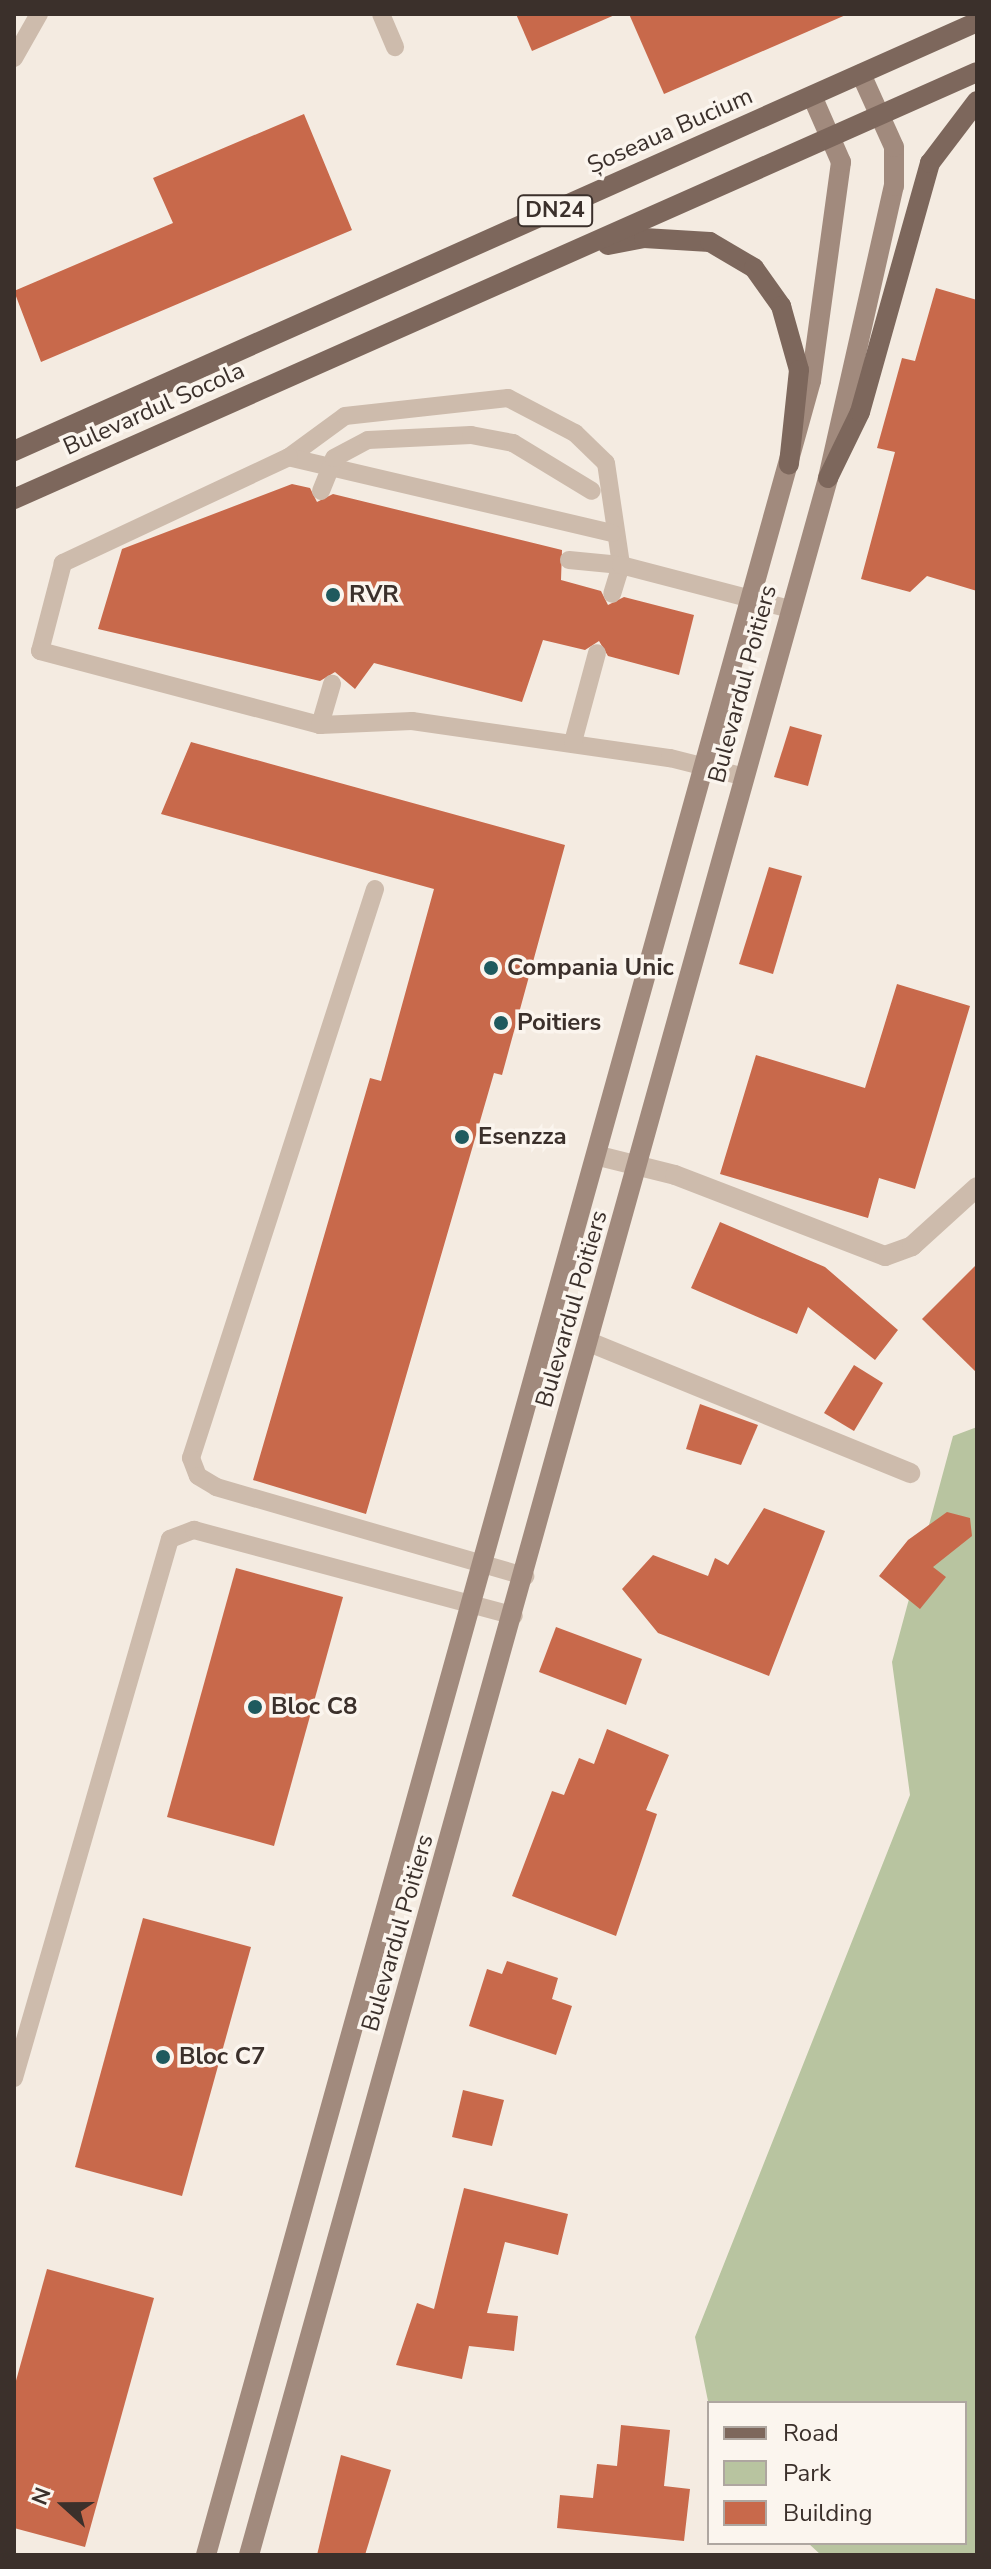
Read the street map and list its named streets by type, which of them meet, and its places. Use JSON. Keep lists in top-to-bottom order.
{
  "streets": {
    "main road": [
      "Șoseaua Bucium",
      "DN24",
      "Bulevardul Socola",
      "Bulevardul Poitiers"
    ]
  },
  "crossings": [
    ["Șoseaua Bucium", "Bulevardul Socola"],
    ["Șoseaua Bucium", "Bulevardul Poitiers"],
    ["DN24", "Bulevardul Socola"],
    ["DN24", "Bulevardul Poitiers"]
  ],
  "places": [
    "RVR",
    "Compania Unic",
    "Poitiers",
    "Esenzza",
    "Bloc C8",
    "Bloc C7"
  ],
  "legend": ["Road", "Park", "Building"],
  "north": "left"
}
